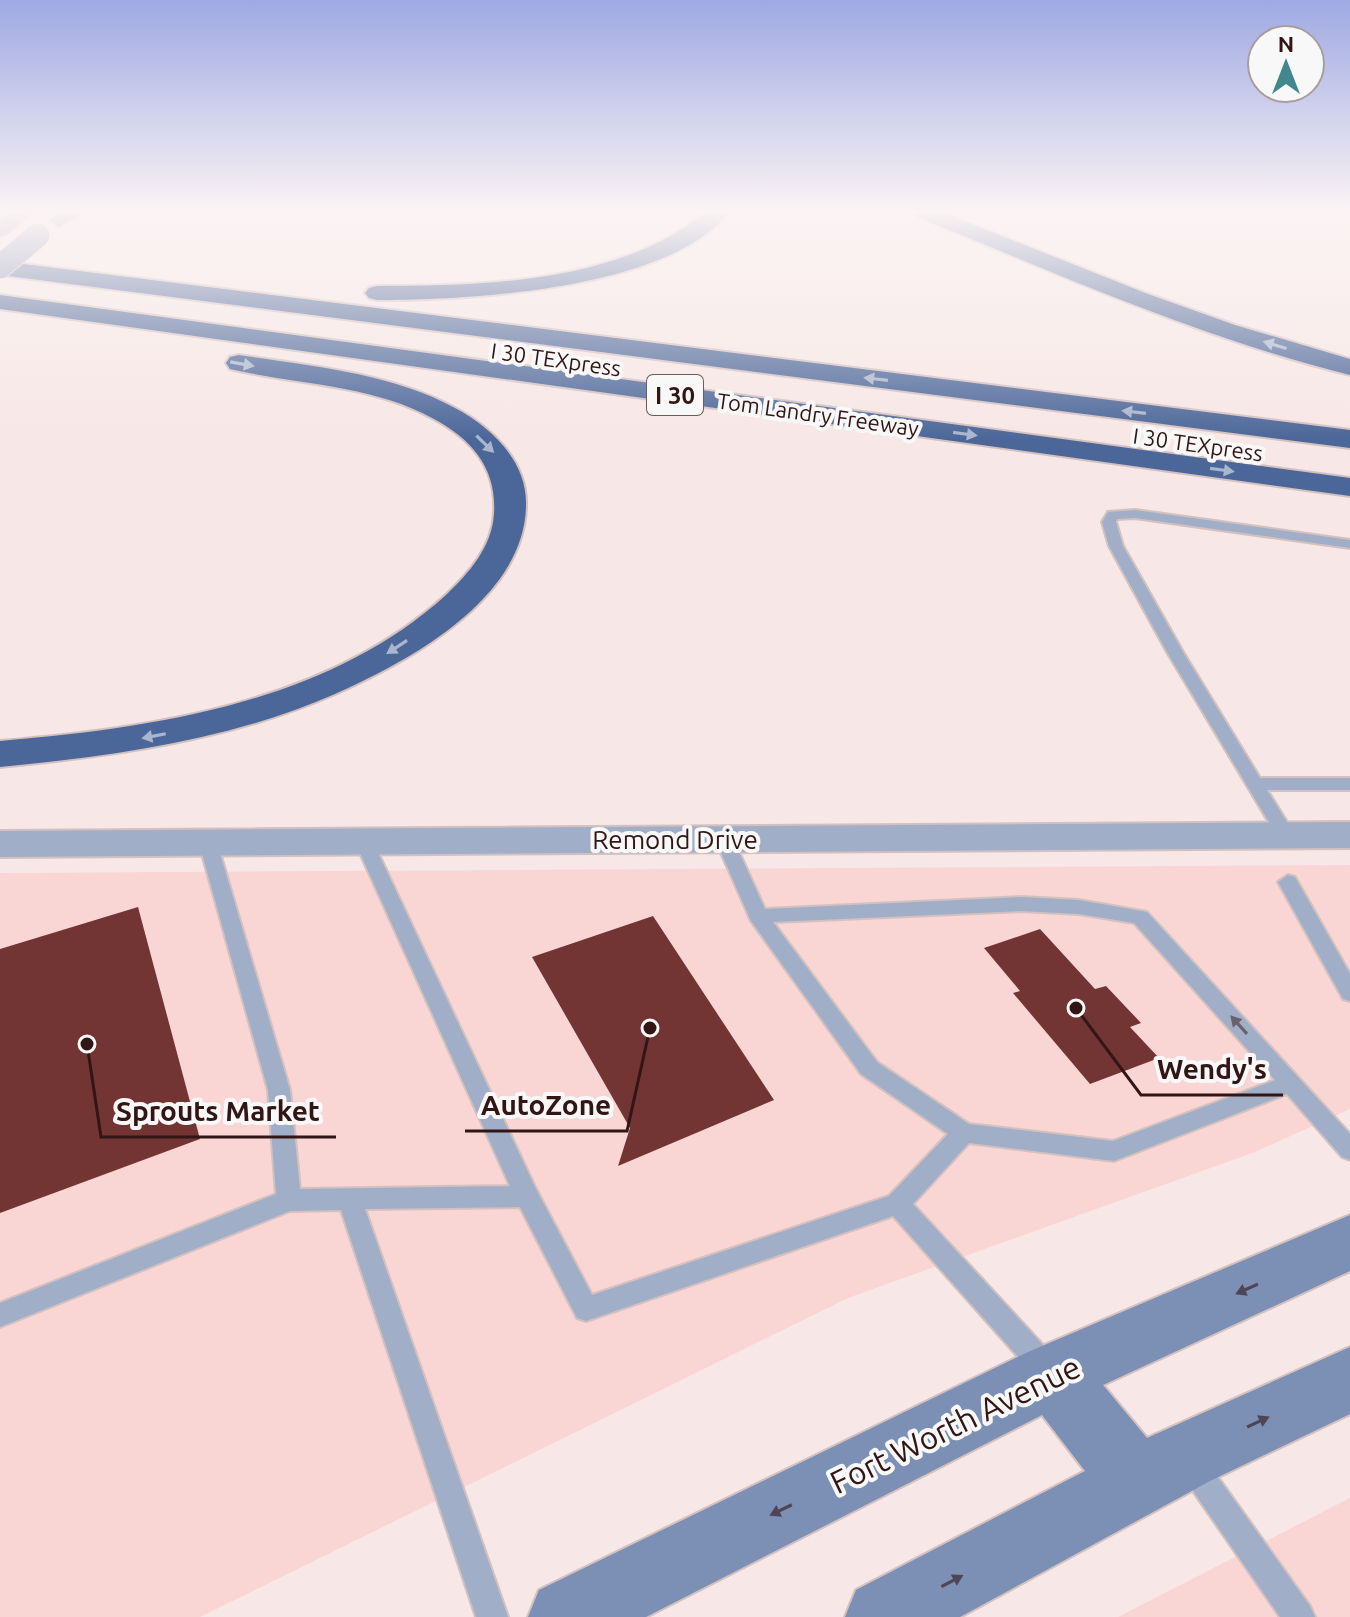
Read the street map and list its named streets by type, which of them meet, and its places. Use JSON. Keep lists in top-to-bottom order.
{
  "streets": {
    "highway": ["I 30 TEXpress", "I 30", "Tom Landry Freeway"],
    "main road": ["Fort Worth Avenue"],
    "street": ["Remond Drive"]
  },
  "places": ["Wendy's", "AutoZone", "Sprouts Market"],
  "north": "top"
}
